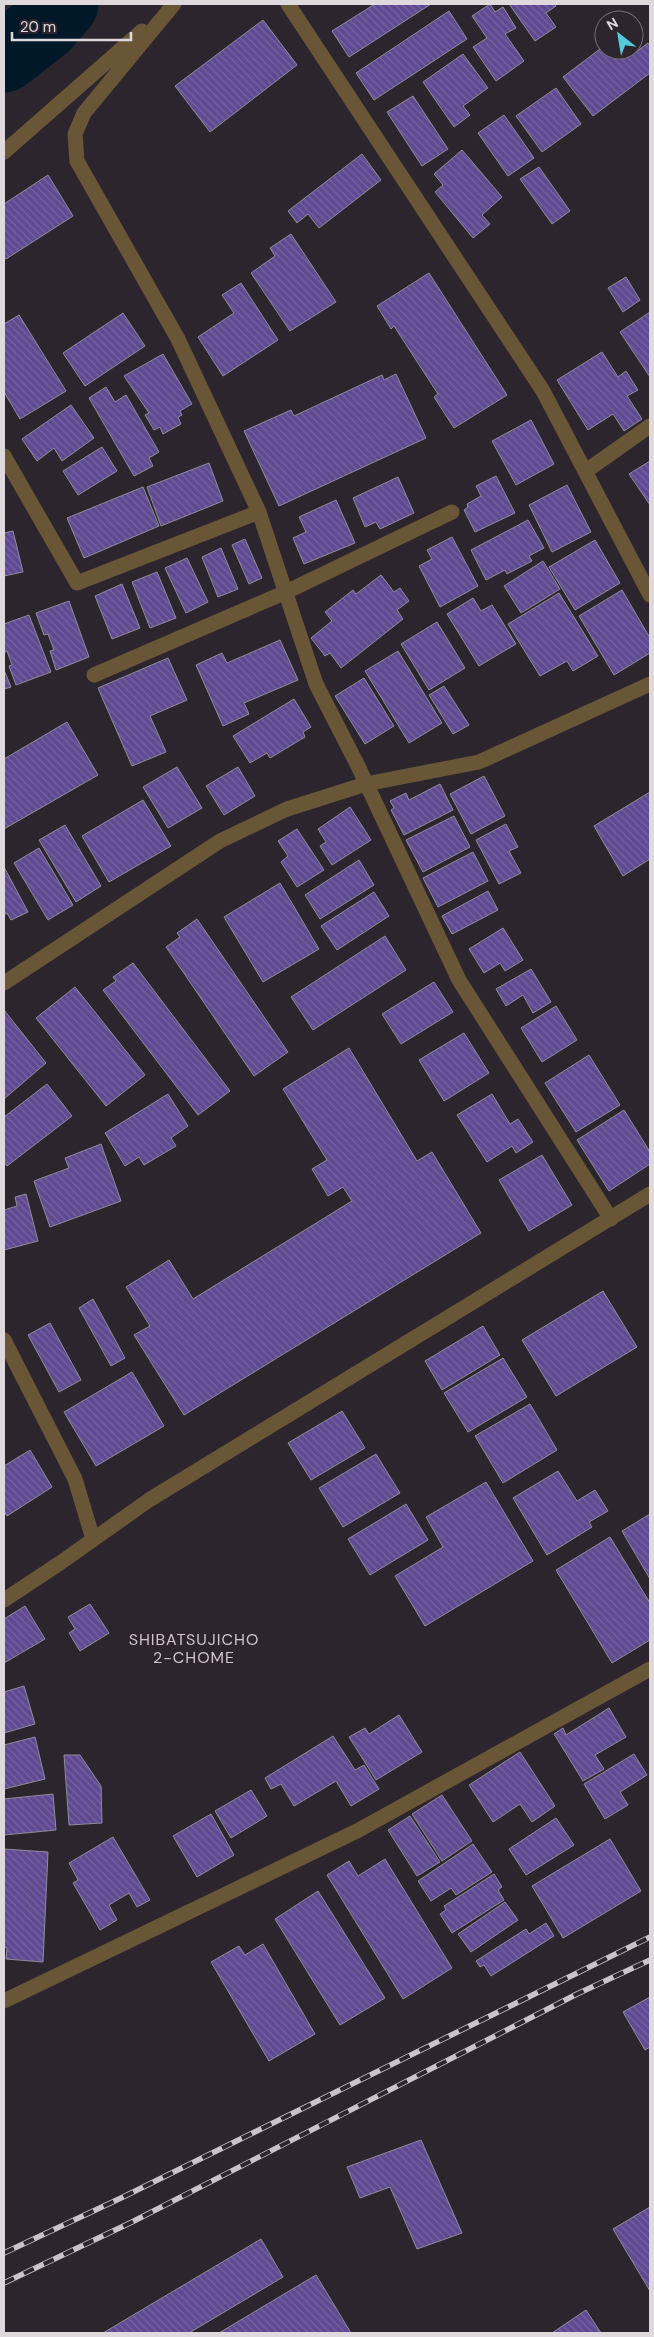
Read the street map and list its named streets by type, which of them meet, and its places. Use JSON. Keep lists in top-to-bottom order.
{
  "districts": ["SHIBATSUJICHO 2-CHOME"],
  "scale_bar": "20 m",
  "north": "top left"
}
